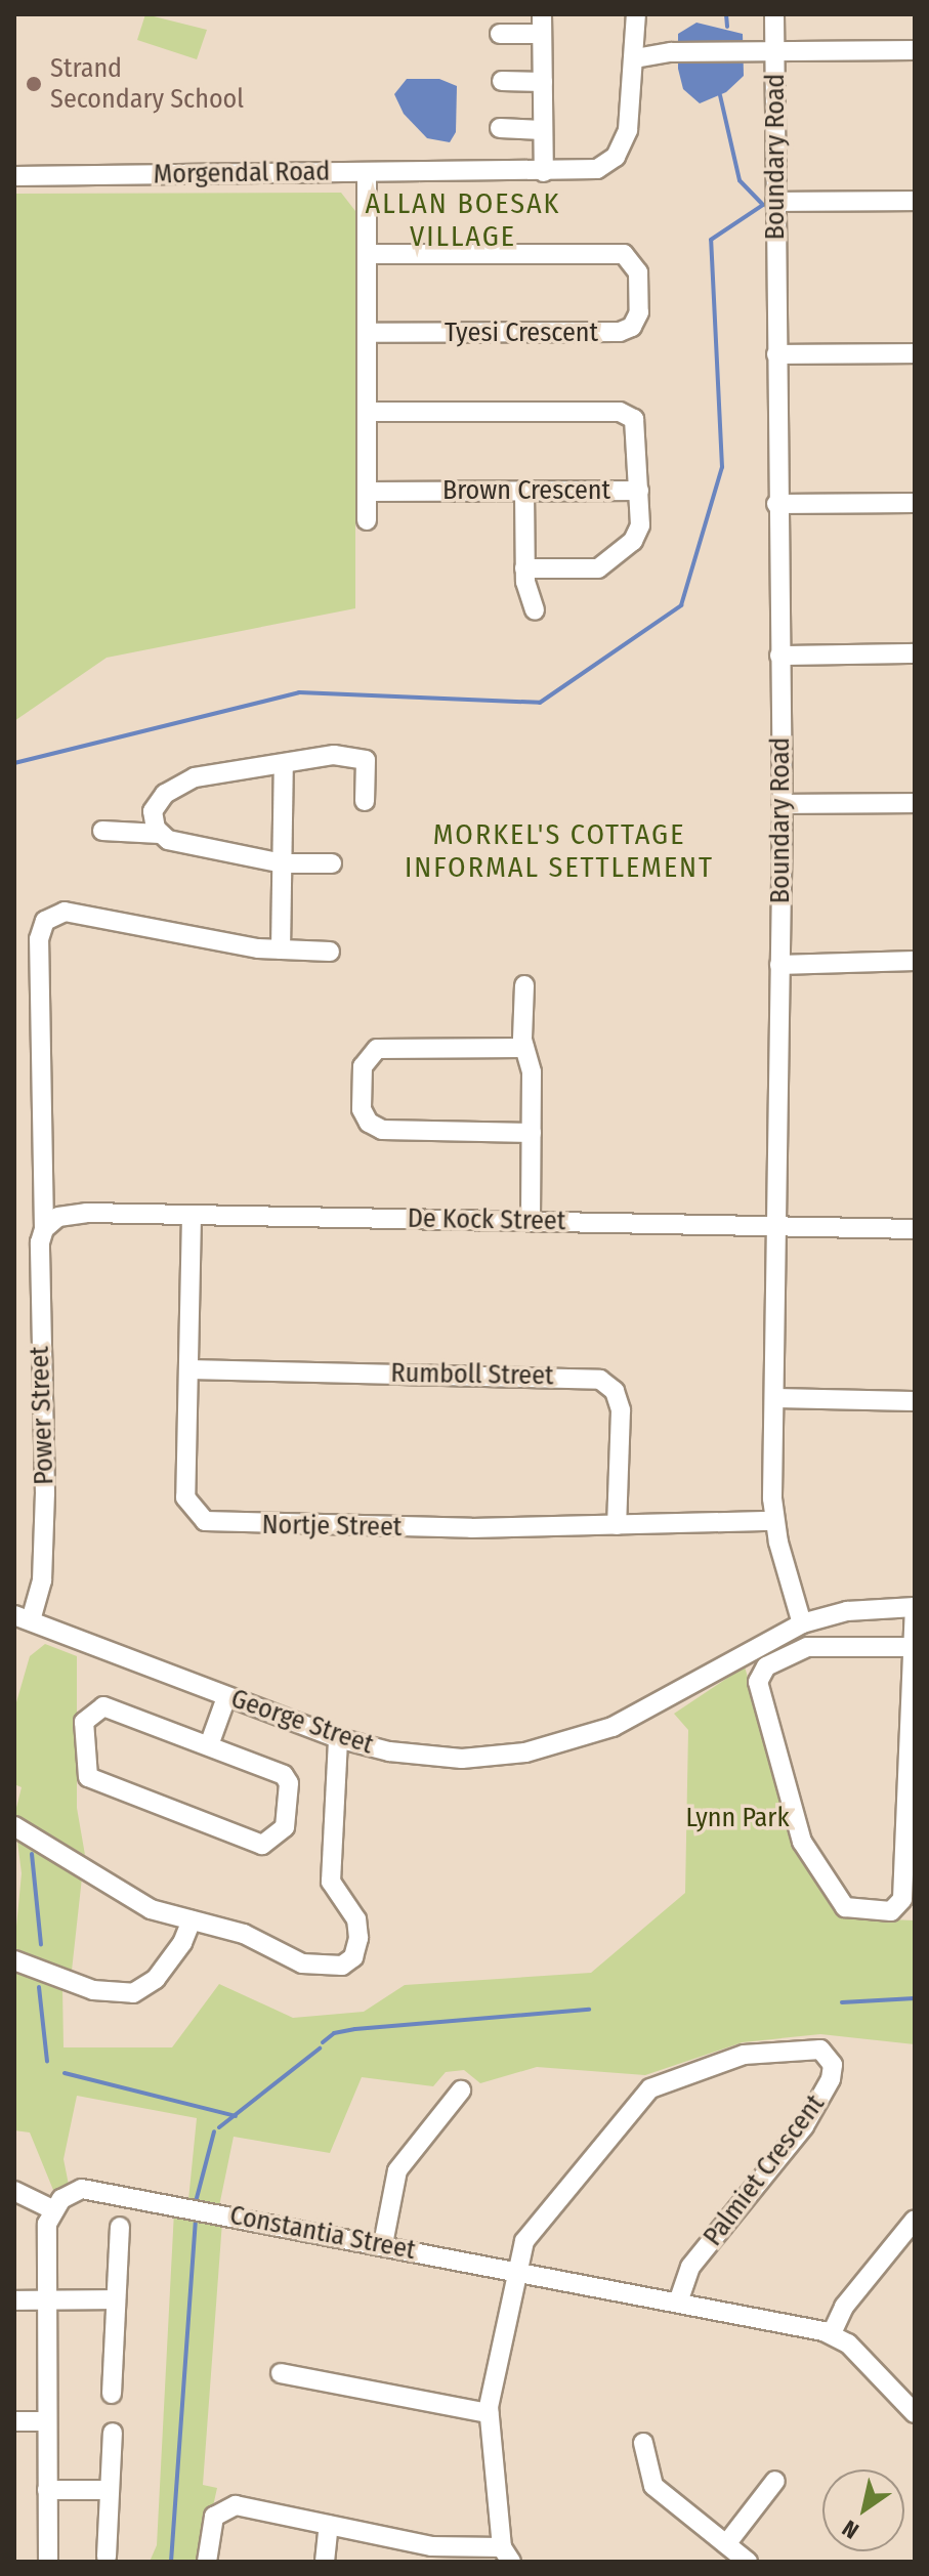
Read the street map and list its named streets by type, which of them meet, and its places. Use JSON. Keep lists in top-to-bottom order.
{
  "streets": {
    "street": [
      "Boundary Road",
      "Morgendal Road",
      "Tyesi Crescent",
      "Brown Crescent",
      "De Kock Street",
      "Rumboll Street",
      "Power Street",
      "Nortje Street",
      "George Street",
      "Palmiet Crescent",
      "Constantia Street"
    ]
  },
  "crossings": [
    ["Boundary Road", "De Kock Street"],
    ["Boundary Road", "Nortje Street"],
    ["Boundary Road", "George Street"],
    ["De Kock Street", "Power Street"],
    ["De Kock Street", "Nortje Street"],
    ["Rumboll Street", "Nortje Street"],
    ["Power Street", "George Street"],
    ["Palmiet Crescent", "Constantia Street"]
  ],
  "districts": ["ALLAN BOESAK VILLAGE", "MORKEL'S COTTAGE INFORMAL SETTLEMENT"],
  "parks": ["Lynn Park"],
  "places": ["Strand Secondary School"],
  "north": "bottom left"
}
